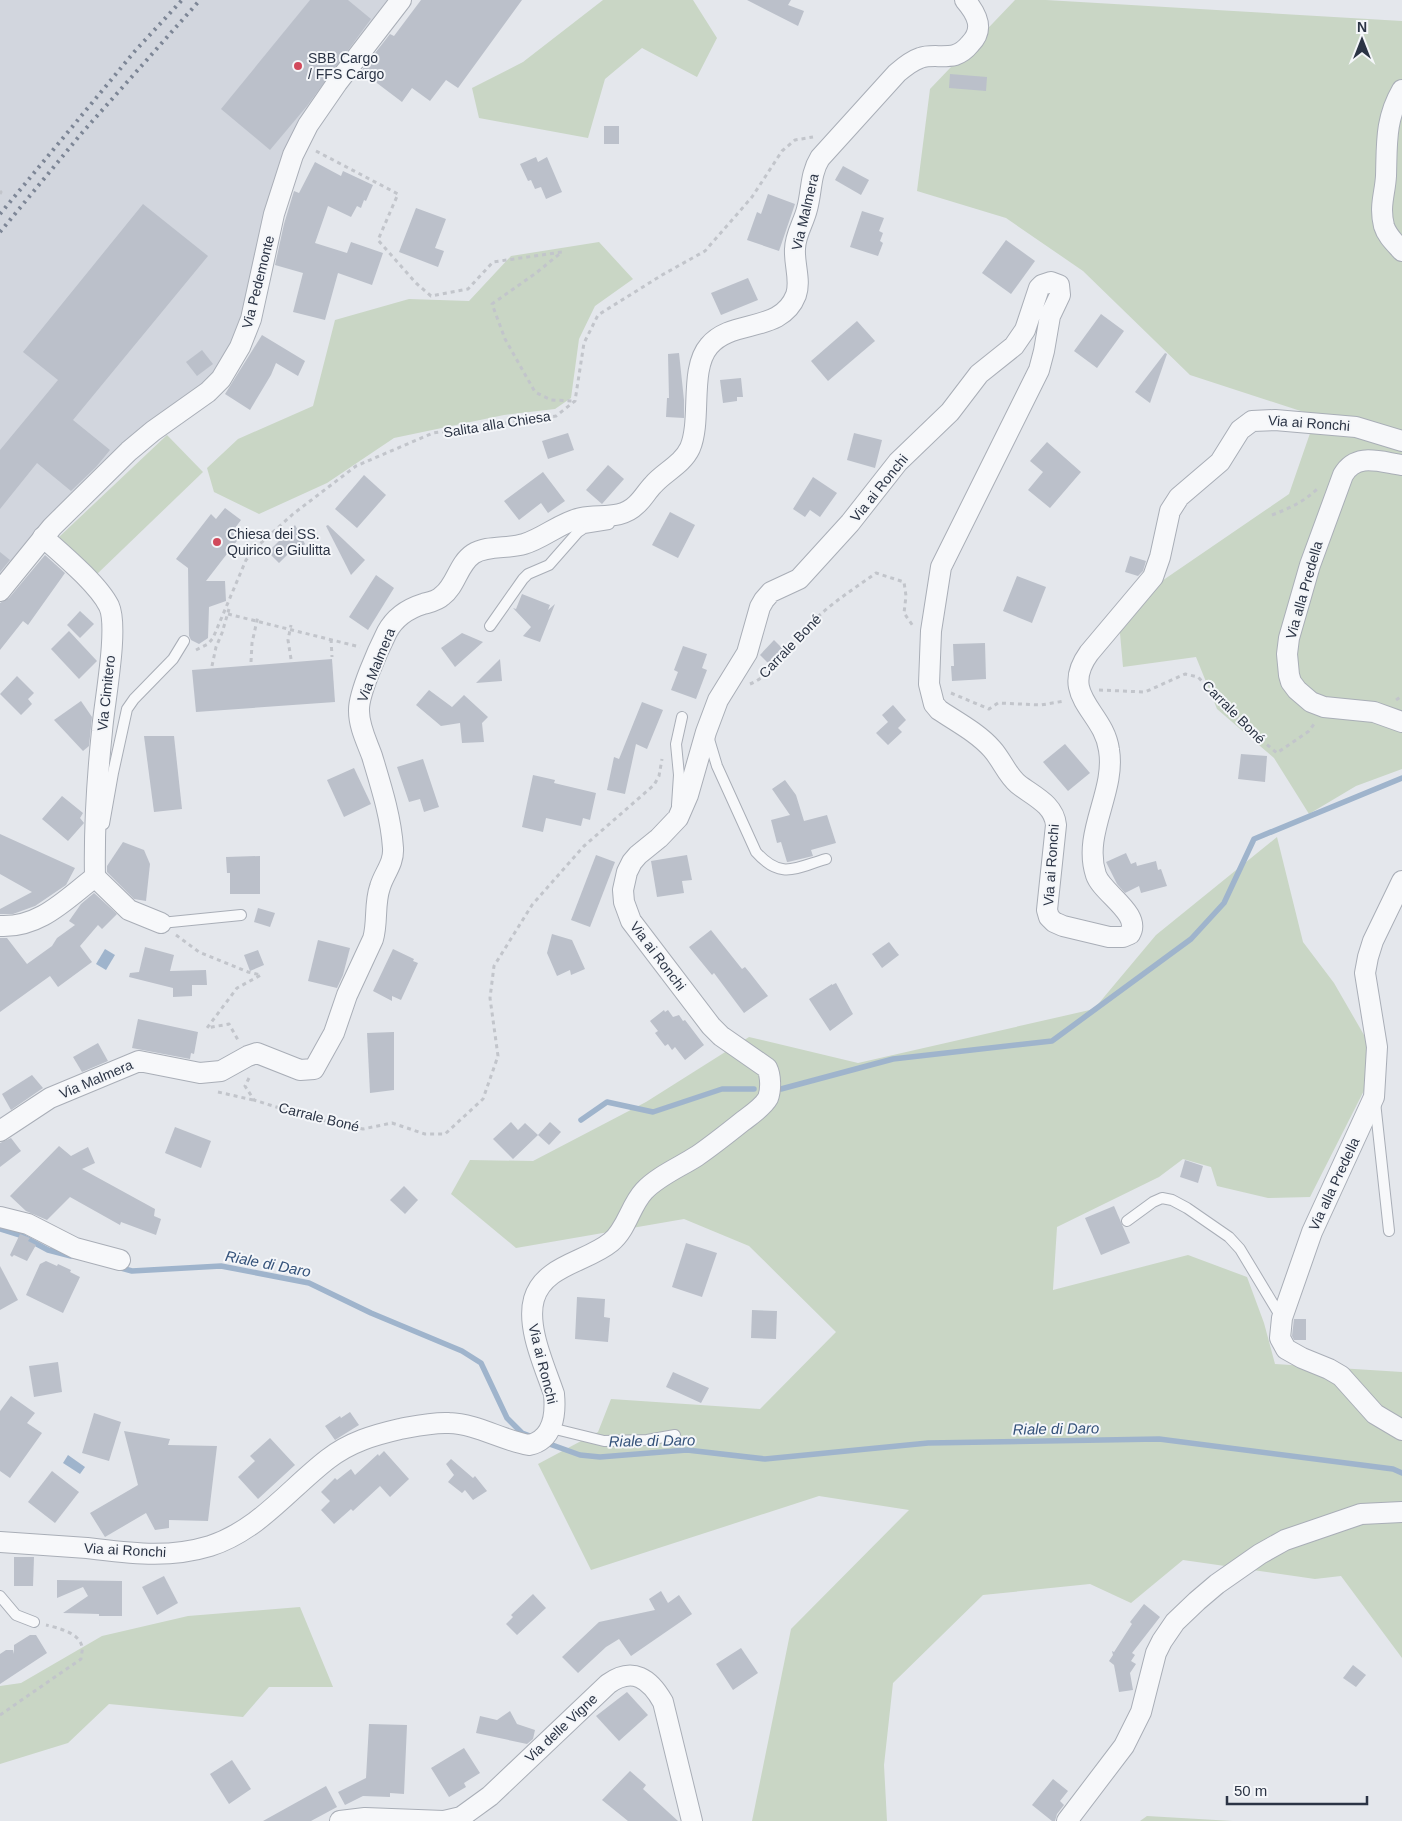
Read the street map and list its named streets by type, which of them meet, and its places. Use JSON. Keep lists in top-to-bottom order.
{
  "streets": {
    "street": [
      "Via Malmera",
      "Via Pedemonte",
      "Via ai Ronchi",
      "Via alla Predella",
      "Via Cimitero",
      "Via delle Vigne"
    ],
    "path": ["Salita alla Chiesa", "Carrale Boné"]
  },
  "crossings": [
    ["Via Pedemonte", "Via Cimitero"],
    ["Via ai Ronchi", "Carrale Boné"],
    ["Via alla Predella", "Carrale Boné"]
  ],
  "water": ["Riale di Daro"],
  "places": ["SBB Cargo / FFS Cargo", "Chiesa dei SS. Quirico e Giulitta"],
  "scale_bar": "50 m",
  "north": "top"
}
